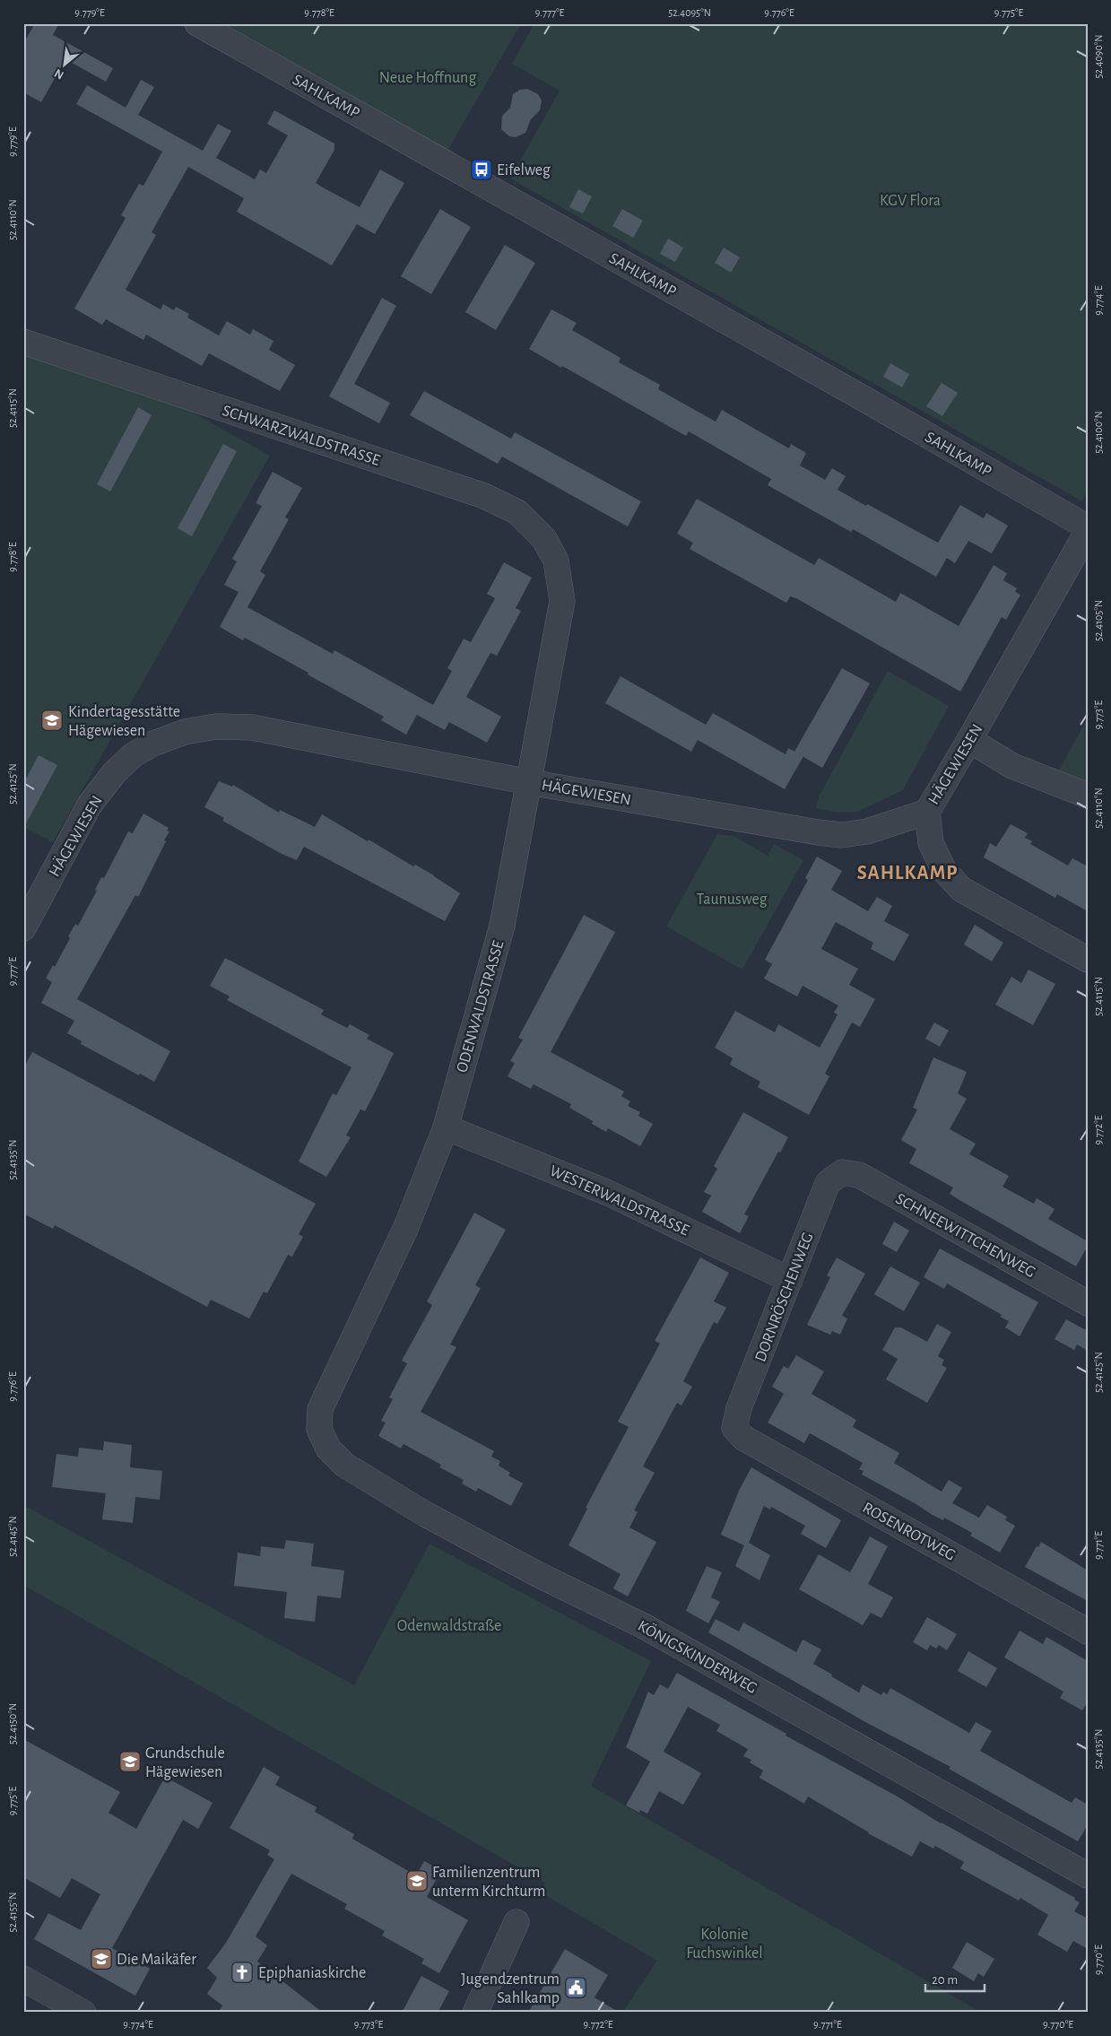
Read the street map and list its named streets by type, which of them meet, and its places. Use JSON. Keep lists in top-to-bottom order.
{
  "streets": {
    "street": [
      "SAHLKAMP",
      "SCHWARZWALDSTRASSE",
      "HÄGEWIESEN",
      "ODENWALDSTRASSE",
      "WESTERWALDSTRASSE",
      "SCHNEEWITTCHENWEG",
      "DORNRÖSCHENWEG",
      "ROSENROTWEG",
      "KÖNIGSKINDERWEG"
    ]
  },
  "crossings": [
    ["SCHWARZWALDSTRASSE", "ODENWALDSTRASSE"],
    ["HÄGEWIESEN", "ODENWALDSTRASSE"],
    ["ODENWALDSTRASSE", "WESTERWALDSTRASSE"],
    ["ODENWALDSTRASSE", "KÖNIGSKINDERWEG"],
    ["WESTERWALDSTRASSE", "DORNRÖSCHENWEG"],
    ["SCHNEEWITTCHENWEG", "DORNRÖSCHENWEG"],
    ["DORNRÖSCHENWEG", "ROSENROTWEG"]
  ],
  "districts": ["SAHLKAMP"],
  "parks": [
    "Neue Hoffnung",
    "KGV Flora",
    "Taunusweg",
    "Odenwaldstraße",
    "Kolonie Fuchswinkel"
  ],
  "places": {
    "bus stop": ["Eifelweg"],
    "school or university": [
      "Kindertagesstätte Hägewiesen",
      "Grundschule Hägewiesen",
      "Familienzentrum unterm Kirchturm",
      "Die Maikäfer"
    ],
    "church": ["Epiphaniaskirche"],
    "public building": ["Jugendzentrum Sahlkamp"]
  },
  "scale_bar": "20 m",
  "north": "bottom left",
  "coordinates": [
    "9.779°E",
    "9.778°E",
    "9.777°E",
    "52.4095°N",
    "9.776°E",
    "9.775°E",
    "52.4090°N",
    "52.4110°N",
    "9.774°E",
    "52.4115°N",
    "52.4100°N",
    "52.4105°N",
    "9.773°E",
    "52.4125°N",
    "9.772°E",
    "52.4135°N",
    "52.4145°N",
    "9.771°E",
    "52.4150°N",
    "52.4155°N",
    "9.770°E"
  ]
}
